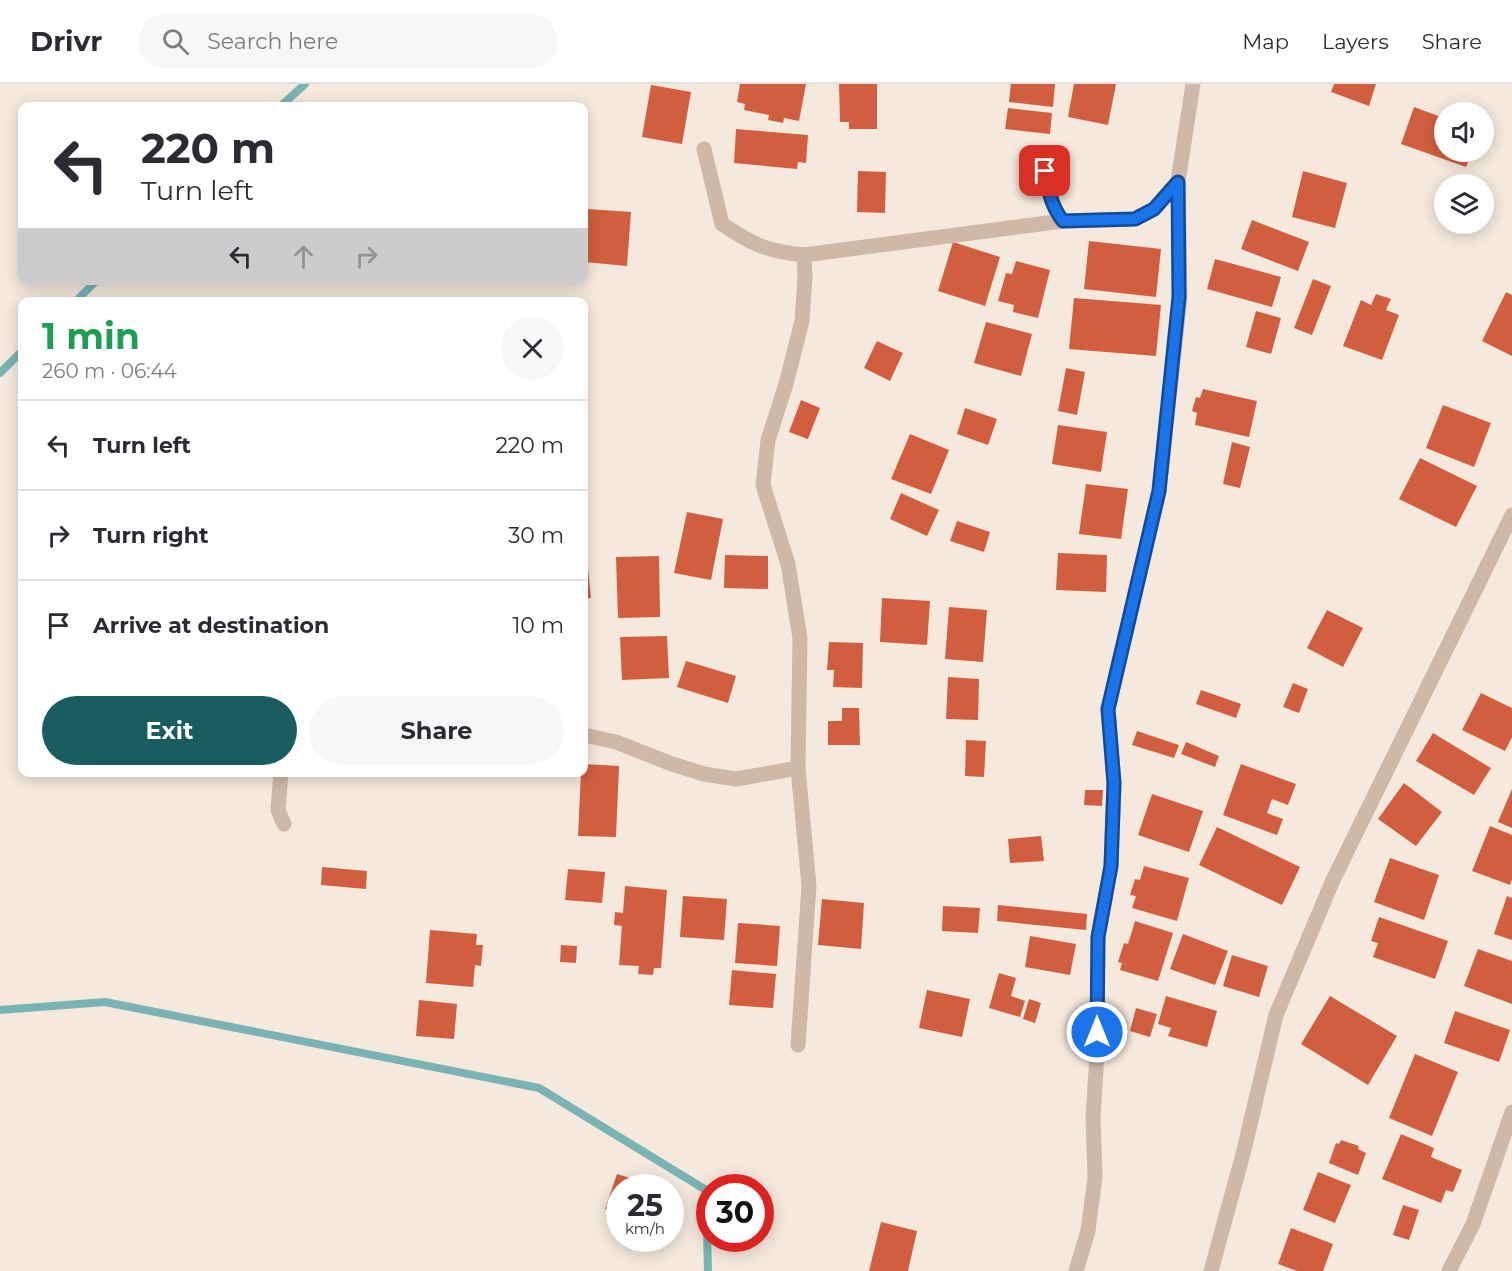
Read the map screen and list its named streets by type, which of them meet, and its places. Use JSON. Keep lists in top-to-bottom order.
{
  "page": {
    "header": "Drivr",
    "search": "Search here",
    "nav": ["Map", "Layers", "Share"],
    "turn": ["220 m", "Turn left"],
    "heading": ["1 min", "260 m · 06:44"],
    "list": [
      {
        "name": "Turn left",
        "value": "220 m"
      },
      {
        "name": "Turn right",
        "value": "30 m"
      },
      {
        "name": "Arrive at destination",
        "value": "10 m"
      }
    ],
    "buttons": ["Exit", "Share"],
    "speed": "25 km/h",
    "limit": "30"
  }
}
